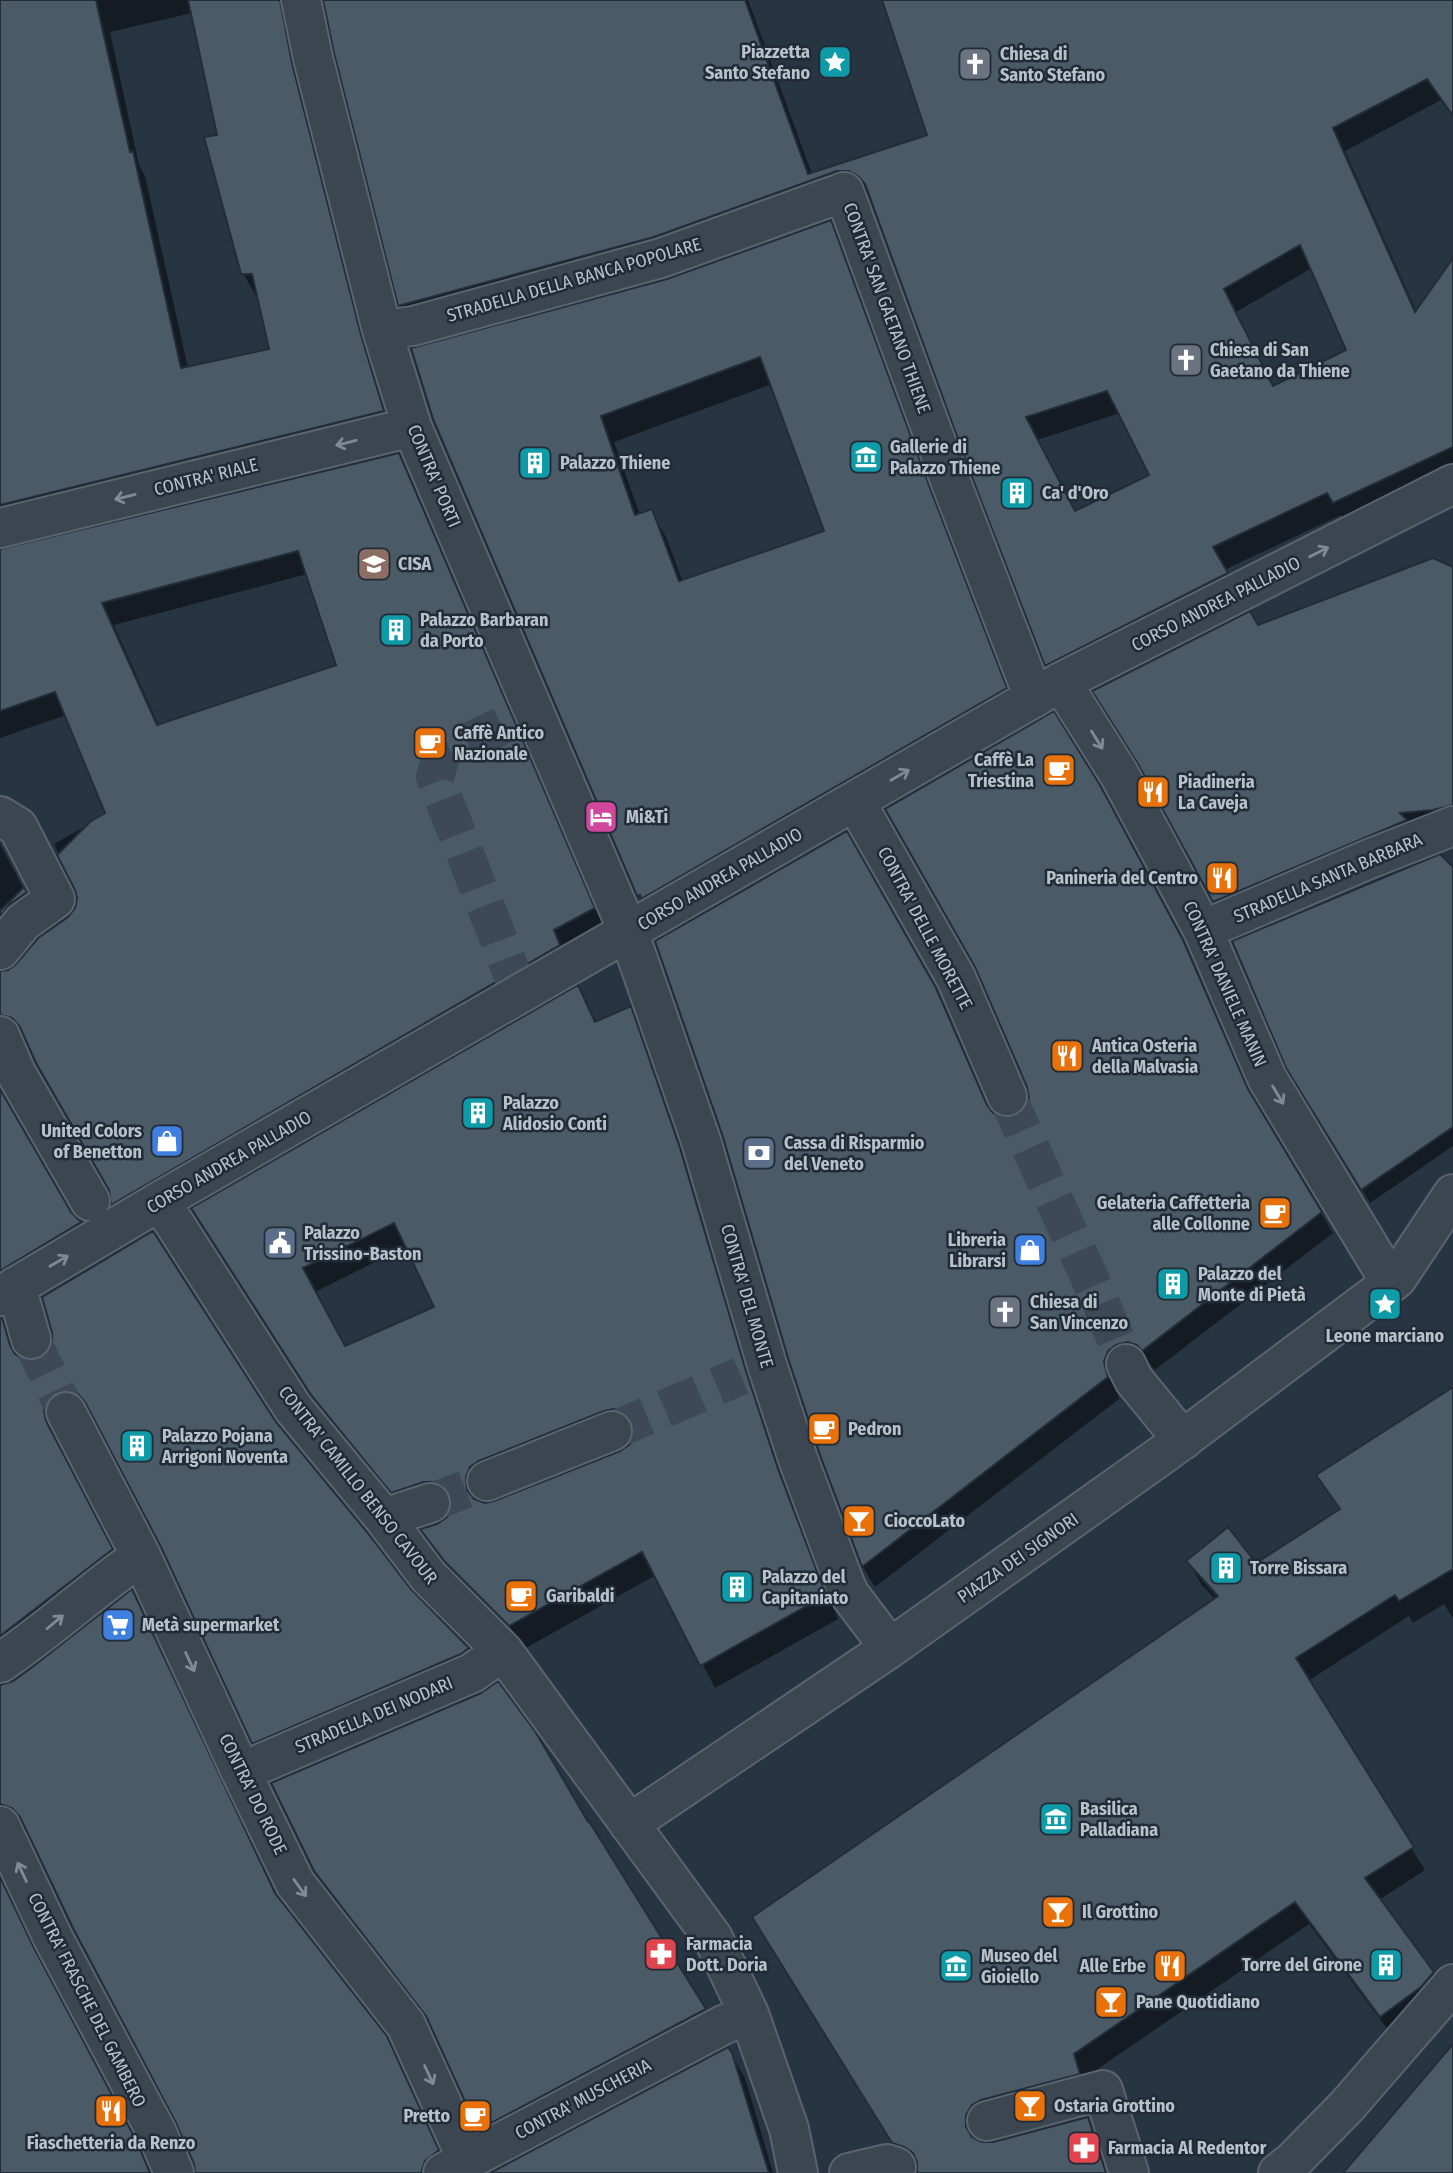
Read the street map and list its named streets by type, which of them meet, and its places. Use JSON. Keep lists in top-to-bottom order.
{
  "streets": {
    "street": [
      "STRADELLA DELLA BANCA POPOLARE",
      "CONTRA' SAN GAETANO THIENE",
      "CONTRA' PORTI",
      "CONTRA' RIALE",
      "CORSO ANDREA PALLADIO",
      "STRADELLA SANTA BARBARA",
      "CONTRA' DELLE MORETTE",
      "CONTRA' DANIELE MANIN",
      "CONTRA' DEL MONTE",
      "CONTRA' CAMILLO BENSO CAVOUR",
      "PIAZZA DEI SIGNORI",
      "STRADELLA DEI NODARI",
      "CONTRA' DO RODE",
      "CONTRA' FRASCHE DEL GAMBERO",
      "CONTRA' MUSCHERIA"
    ]
  },
  "crossings": [
    ["STRADELLA DELLA BANCA POPOLARE", "CONTRA' SAN GAETANO THIENE"],
    ["STRADELLA DELLA BANCA POPOLARE", "CONTRA' PORTI"],
    ["CONTRA' SAN GAETANO THIENE", "CORSO ANDREA PALLADIO"],
    ["CONTRA' SAN GAETANO THIENE", "CONTRA' DANIELE MANIN"],
    ["CONTRA' PORTI", "CONTRA' RIALE"],
    ["CONTRA' PORTI", "CORSO ANDREA PALLADIO"],
    ["CONTRA' PORTI", "CONTRA' DEL MONTE"],
    ["CORSO ANDREA PALLADIO", "CONTRA' DELLE MORETTE"],
    ["CORSO ANDREA PALLADIO", "CONTRA' DANIELE MANIN"],
    ["CORSO ANDREA PALLADIO", "CONTRA' DEL MONTE"],
    ["CORSO ANDREA PALLADIO", "CONTRA' CAMILLO BENSO CAVOUR"],
    ["STRADELLA SANTA BARBARA", "CONTRA' DANIELE MANIN"],
    ["CONTRA' DANIELE MANIN", "PIAZZA DEI SIGNORI"],
    ["CONTRA' DEL MONTE", "PIAZZA DEI SIGNORI"],
    ["CONTRA' CAMILLO BENSO CAVOUR", "STRADELLA DEI NODARI"],
    ["STRADELLA DEI NODARI", "CONTRA' DO RODE"],
    ["CONTRA' DO RODE", "CONTRA' MUSCHERIA"]
  ],
  "one_way": [
    "CONTRA' RIALE",
    "CORSO ANDREA PALLADIO",
    "CONTRA' DANIELE MANIN",
    "CONTRA' FRASCHE DEL GAMBERO"
  ],
  "places": {
    "place": ["Piazzetta Santo Stefano", "Leone marciano"],
    "church": ["Chiesa di Santo Stefano", "Chiesa di San Gaetano da Thiene", "Chiesa di San Vincenzo"],
    "museum": ["Gallerie di Palazzo Thiene", "Basilica Palladiana", "Museo del Gioiello"],
    "building": [
      "Palazzo Thiene",
      "Ca' d'Oro",
      "Palazzo Barbaran da Porto",
      "Palazzo Alidosio Conti",
      "Palazzo del Monte di Pietà",
      "Palazzo Pojana Arrigoni Noventa",
      "Torre Bissara",
      "Palazzo del Capitaniato",
      "Torre del Girone"
    ],
    "school or university": ["CISA"],
    "cafe": [
      "Caffè Antico Nazionale",
      "Caffè La Triestina",
      "Gelateria Caffetteria alle Collonne",
      "Pedron",
      "Garibaldi",
      "Pretto"
    ],
    "restaurant": [
      "Piadineria La Caveja",
      "Panineria del Centro",
      "Antica Osteria della Malvasia",
      "Alle Erbe",
      "Fiaschetteria da Renzo"
    ],
    "hotel": ["Mi&Ti"],
    "shop": ["United Colors of Benetton", "Libreria Librarsi"],
    "bank": ["Cassa di Risparmio del Veneto"],
    "public building": ["Palazzo Trissino-Baston"],
    "bar": [
      "CioccoLato",
      "Il Grottino",
      "Pane Quotidiano",
      "Ostaria Grottino"
    ],
    "supermarket": ["Metà supermarket"],
    "pharmacy": ["Farmacia Dott. Doria", "Farmacia Al Redentor"]
  }
}
